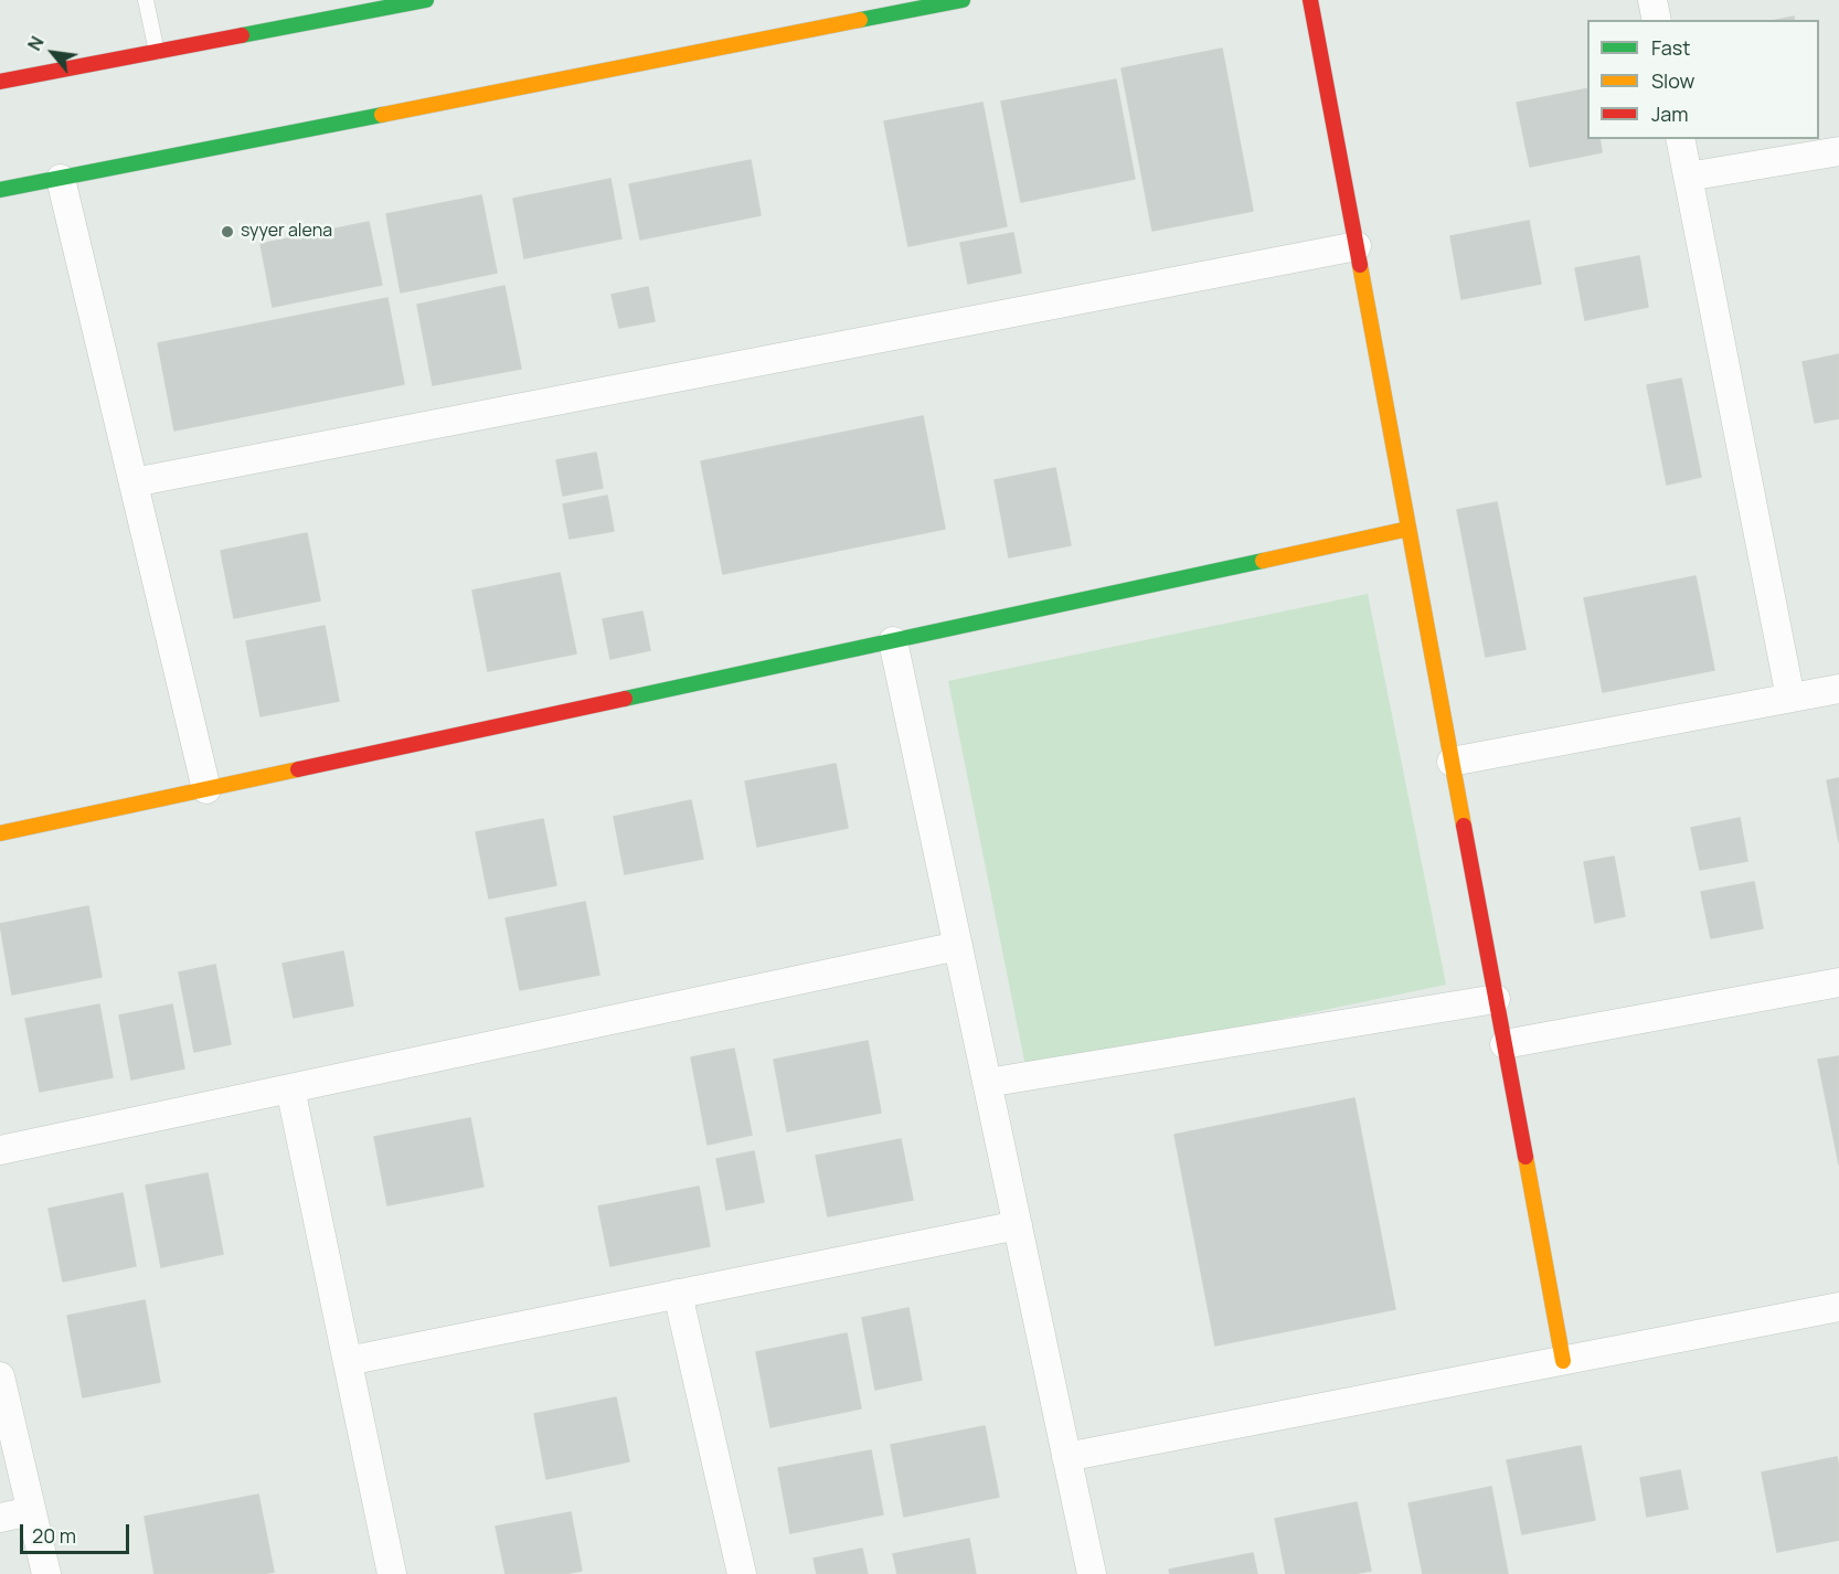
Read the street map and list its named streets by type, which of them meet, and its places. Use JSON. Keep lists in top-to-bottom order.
{
  "places": ["syyer alena"],
  "legend": ["Fast", "Slow", "Jam"],
  "scale_bar": "20 m",
  "north": "top left"
}
